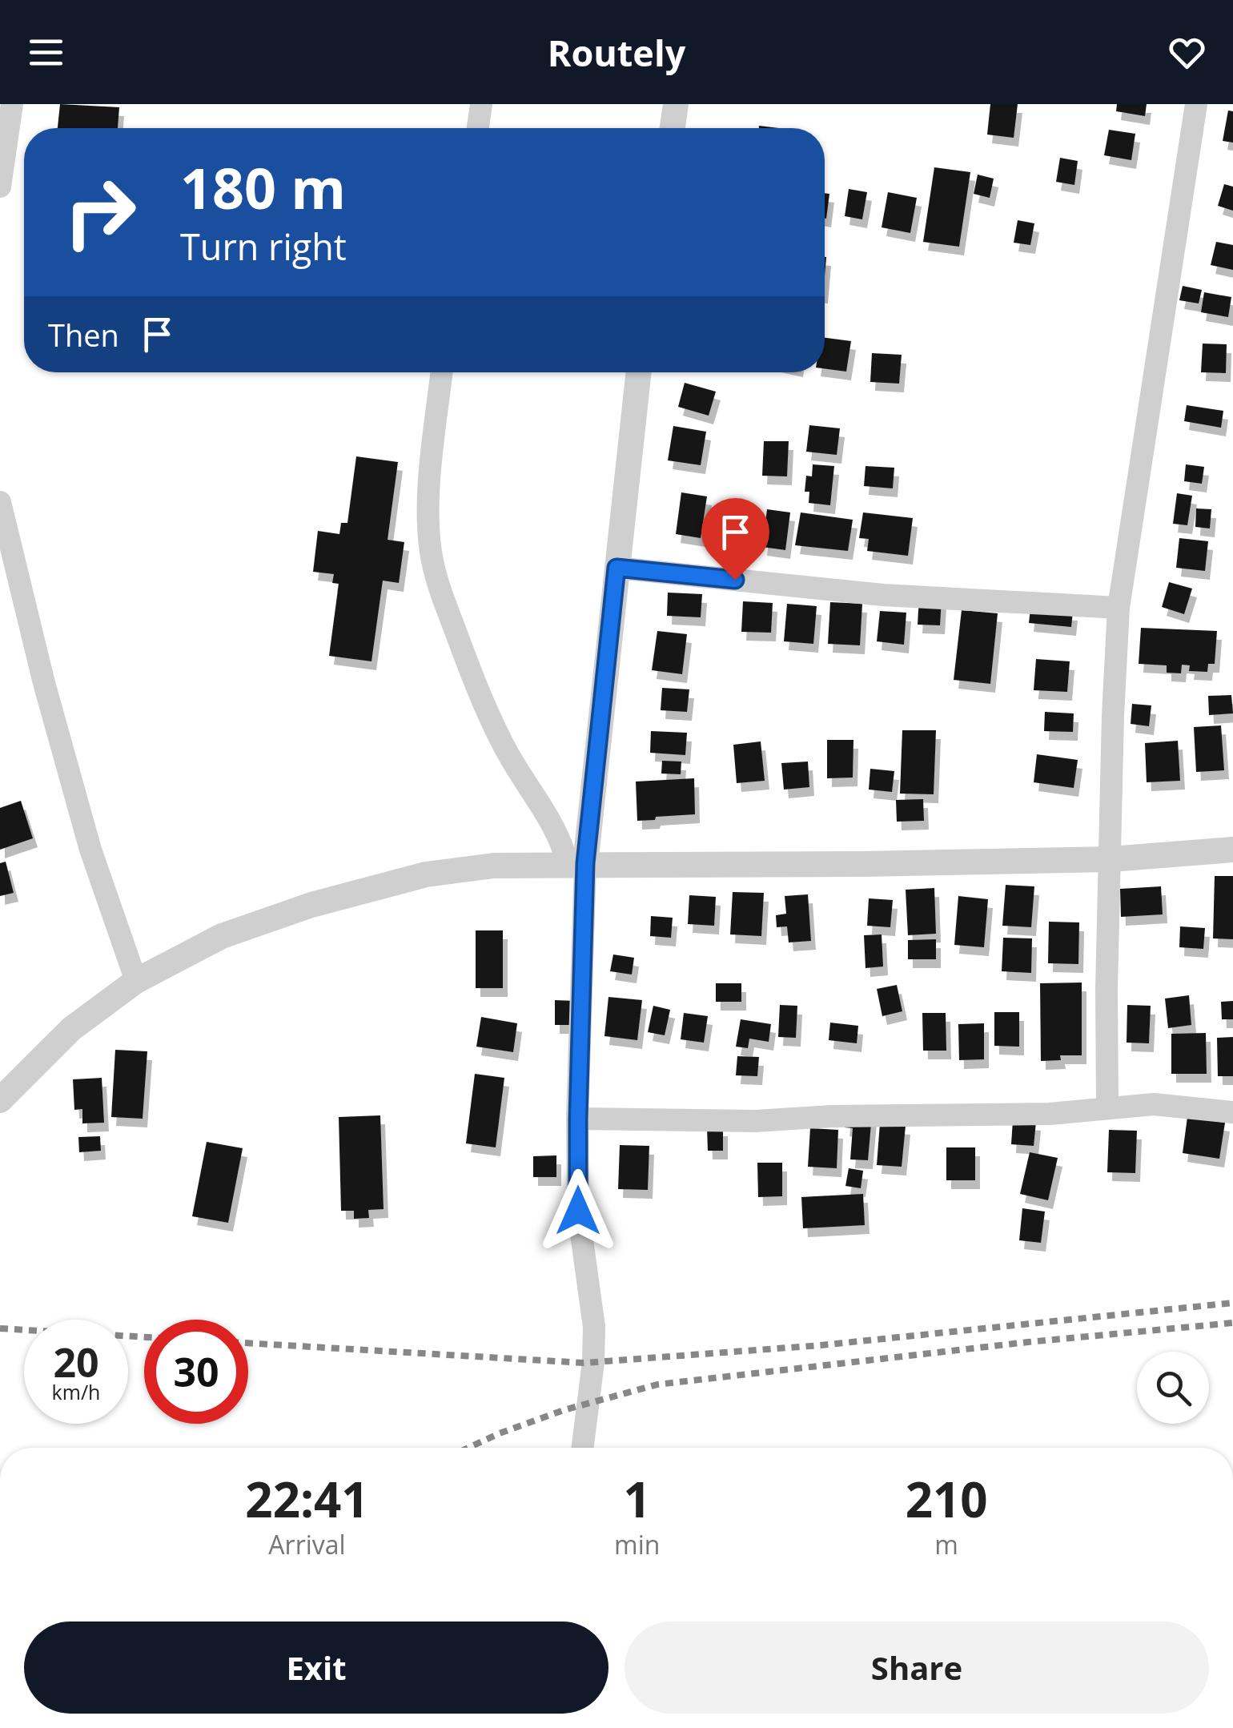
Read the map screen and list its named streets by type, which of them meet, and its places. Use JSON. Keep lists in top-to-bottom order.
{
  "page": {
    "header": "Routely",
    "turn": ["180 m", "Turn right"],
    "then": "Then",
    "speed": "20 km/h",
    "limit": "30",
    "eta": [
      "22:41",
      "Arrival",
      "1",
      "min",
      "210",
      "m"
    ],
    "buttons": ["Exit", "Share"]
  }
}
